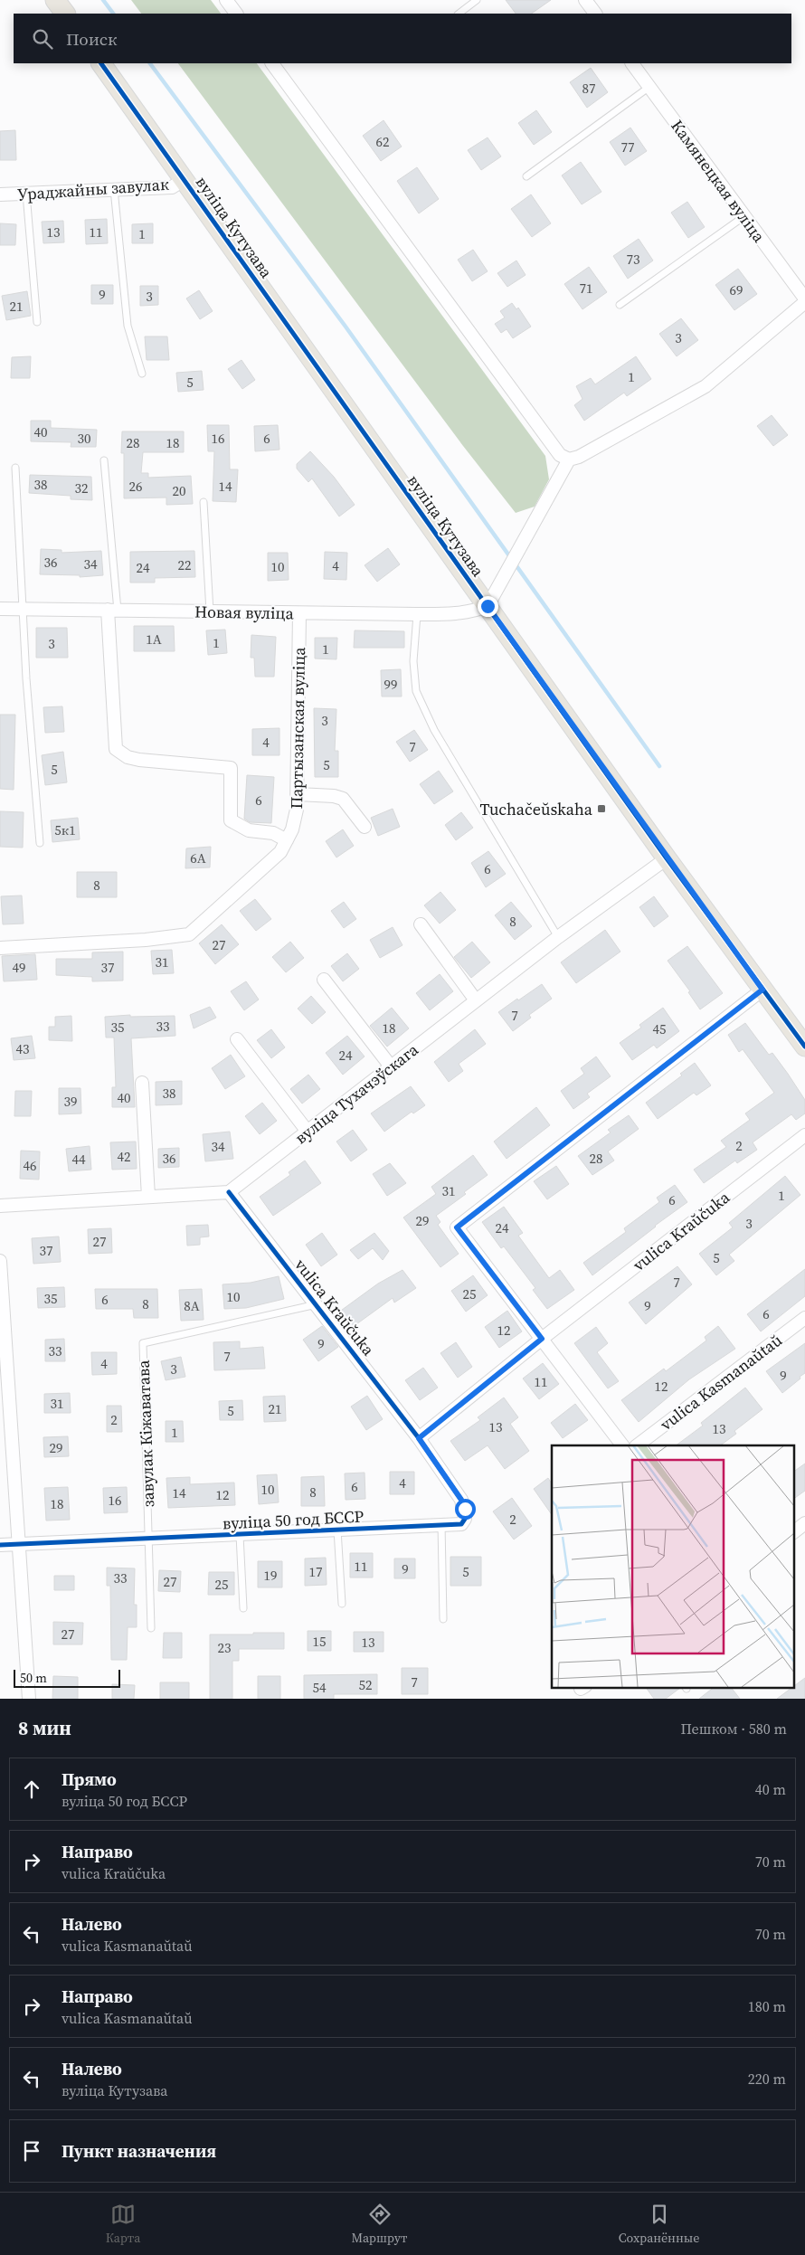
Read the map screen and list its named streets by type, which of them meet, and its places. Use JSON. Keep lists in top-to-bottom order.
{
  "streets": {
    "main road": ["вуліца Кутузава"],
    "street": [
      "Камянецкая вуліца",
      "Ураджайны завулак",
      "Новая вуліца",
      "Партызанская вуліца",
      "вуліца Тухачэўскага",
      "vulica Kraŭčuka",
      "vulica Kasmanaŭtaŭ",
      "вуліца 50 год БССР"
    ],
    "lane": ["завулак Кіжаватава"]
  },
  "crossings": [
    ["Ураджайны завулак", "вуліца Кутузава"],
    ["вуліца Кутузава", "Новая вуліца"],
    ["вуліца Кутузава", "вуліца Тухачэўскага"],
    ["Новая вуліца", "Партызанская вуліца"],
    ["вуліца Тухачэўскага", "vulica Kraŭčuka"],
    ["vulica Kraŭčuka", "завулак Кіжаватава"],
    ["vulica Kraŭčuka", "вуліца 50 год БССР"],
    ["завулак Кіжаватава", "вуліца 50 год БССР"]
  ],
  "places": {
    "transit": ["Tuchačeŭskaha"]
  },
  "house_numbers": [
    "87",
    "62",
    "77",
    "13",
    "11",
    "1",
    "73",
    "71",
    "69",
    "9",
    "3",
    "21",
    "3",
    "1",
    "5",
    "40",
    "30",
    "16",
    "6",
    "28",
    "18",
    "38",
    "26",
    "14",
    "32",
    "20",
    "36",
    "34",
    "22",
    "4",
    "10",
    "24",
    "1А",
    "1",
    "3",
    "1",
    "99",
    "3",
    "4",
    "7",
    "5",
    "5",
    "6",
    "5к1",
    "6А",
    "6",
    "8",
    "8",
    "27",
    "31",
    "49",
    "37",
    "7",
    "33",
    "35",
    "18",
    "45",
    "43",
    "24",
    "38",
    "40",
    "39",
    "2",
    "34",
    "42",
    "36",
    "28",
    "44",
    "46",
    "31",
    "1",
    "6",
    "29",
    "3",
    "24",
    "27",
    "37",
    "5",
    "7",
    "25",
    "10",
    "35",
    "6",
    "8",
    "8А",
    "9",
    "6",
    "12",
    "9",
    "33",
    "7",
    "4",
    "3",
    "9",
    "11",
    "12",
    "31",
    "21",
    "5",
    "2",
    "13",
    "13",
    "1",
    "29",
    "4",
    "6",
    "10",
    "8",
    "14",
    "12",
    "16",
    "18",
    "2",
    "11",
    "9",
    "17",
    "5",
    "19",
    "33",
    "27",
    "25",
    "27",
    "15",
    "13",
    "23",
    "7",
    "52",
    "54"
  ],
  "scale_bar": "50 m",
  "page": {
    "search": "Поиск",
    "scale": "50 m",
    "heading": ["8 мин", "Пешком · 580 m"],
    "list": [
      ["Прямо", "вуліца 50 год БССР", "40 m"],
      ["Направо", "vulica Kraŭčuka", "70 m"],
      ["Налево", "vulica Kasmanaŭtaŭ", "70 m"],
      ["Направо", "vulica Kasmanaŭtaŭ", "180 m"],
      ["Налево", "вуліца Кутузава", "220 m"],
      "Пункт назначения"
    ],
    "nav": ["Карта", "Маршрут", "Сохранённые"]
  }
}
